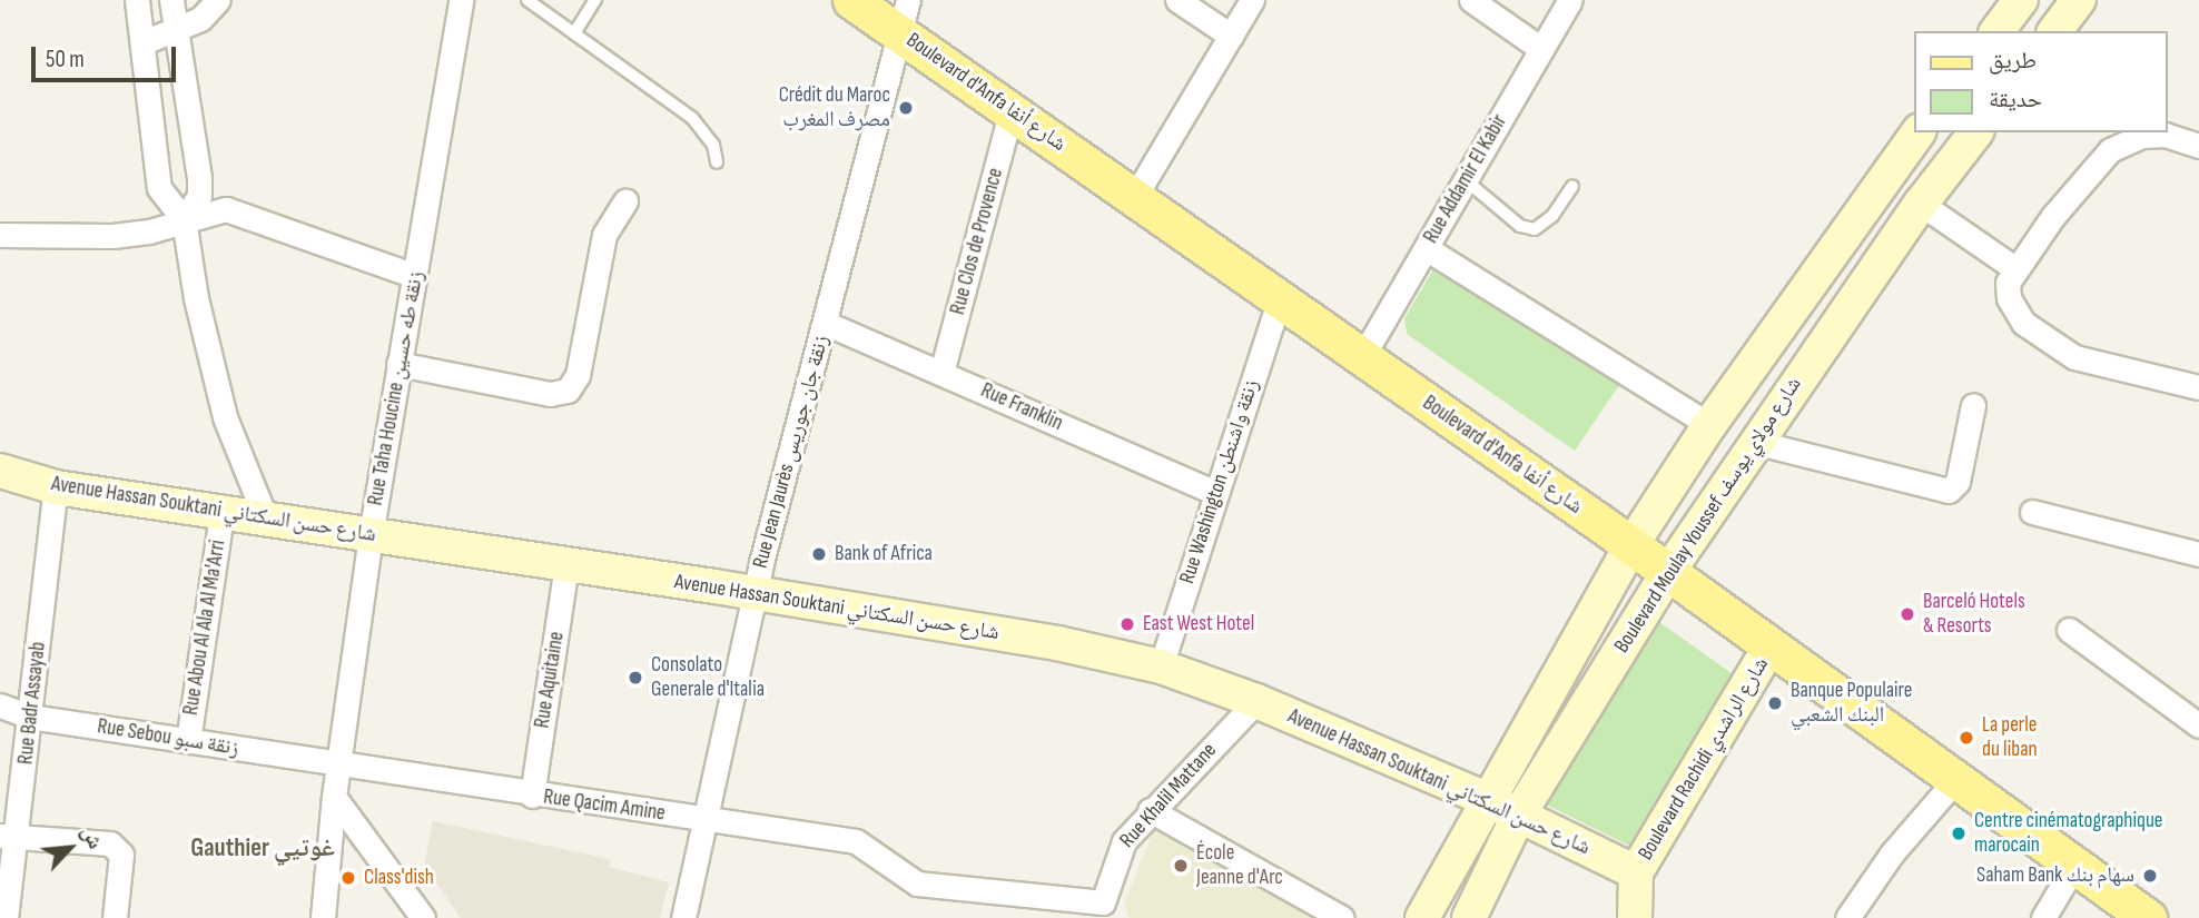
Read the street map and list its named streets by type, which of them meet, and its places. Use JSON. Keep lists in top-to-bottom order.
{
  "streets": {
    "main road": ["Boulevard d'Anfa شارع أنفا"],
    "street": [
      "Rue Addamir El Kabir",
      "Rue Clos de Provence",
      "Rue Taha Houcine زنقة طه حسين",
      "Rue Franklin",
      "Rue Jean Jaurès زنقة جان جوريس",
      "Rue Washington زنقة واشنطن",
      "Avenue Hassan Souktani شارع حسن السكتاني",
      "Boulevard Moulay Youssef شارع مولاي يوسف",
      "Rue Abou Al Ala Al Ma'Arri",
      "Rue Aquitaine",
      "Rue Badr Assayab",
      "Rue Sebou زنقة سبو",
      "Boulevard Rachidi شارع الراشدي",
      "Rue Khalil Mattane",
      "Rue Qacim Amine"
    ]
  },
  "crossings": [
    ["Boulevard d'Anfa شارع أنفا", "Rue Addamir El Kabir"],
    ["Boulevard d'Anfa شارع أنفا", "Rue Clos de Provence"],
    ["Boulevard d'Anfa شارع أنفا", "Rue Jean Jaurès زنقة جان جوريس"],
    ["Boulevard d'Anfa شارع أنفا", "Rue Washington زنقة واشنطن"],
    ["Boulevard d'Anfa شارع أنفا", "Boulevard Moulay Youssef شارع مولاي يوسف"],
    ["Boulevard d'Anfa شارع أنفا", "Boulevard Rachidi شارع الراشدي"],
    ["Rue Clos de Provence", "Rue Franklin"],
    ["Rue Taha Houcine زنقة طه حسين", "Avenue Hassan Souktani شارع حسن السكتاني"],
    ["Rue Taha Houcine زنقة طه حسين", "Rue Sebou زنقة سبو"],
    ["Rue Taha Houcine زنقة طه حسين", "Rue Qacim Amine"],
    ["Rue Franklin", "Rue Jean Jaurès زنقة جان جوريس"],
    ["Rue Franklin", "Rue Washington زنقة واشنطن"],
    ["Rue Jean Jaurès زنقة جان جوريس", "Avenue Hassan Souktani شارع حسن السكتاني"],
    ["Rue Jean Jaurès زنقة جان جوريس", "Rue Qacim Amine"],
    ["Rue Washington زنقة واشنطن", "Avenue Hassan Souktani شارع حسن السكتاني"],
    ["Avenue Hassan Souktani شارع حسن السكتاني", "Boulevard Moulay Youssef شارع مولاي يوسف"],
    ["Avenue Hassan Souktani شارع حسن السكتاني", "Rue Abou Al Ala Al Ma'Arri"],
    ["Avenue Hassan Souktani شارع حسن السكتاني", "Rue Aquitaine"],
    ["Avenue Hassan Souktani شارع حسن السكتاني", "Rue Badr Assayab"],
    ["Avenue Hassan Souktani شارع حسن السكتاني", "Boulevard Rachidi شارع الراشدي"],
    ["Avenue Hassan Souktani شارع حسن السكتاني", "Rue Khalil Mattane"],
    ["Rue Abou Al Ala Al Ma'Arri", "Rue Sebou زنقة سبو"],
    ["Rue Aquitaine", "Rue Qacim Amine"],
    ["Rue Badr Assayab", "Rue Sebou زنقة سبو"],
    ["Rue Sebou زنقة سبو", "Rue Qacim Amine"],
    ["Rue Khalil Mattane", "Rue Qacim Amine"]
  ],
  "districts": ["Gauthier غوتيي"],
  "places": [
    "Crédit du Maroc مصرف المغرب",
    "Bank of Africa",
    "Barceló Hotels & Resorts",
    "East West Hotel",
    "Consolato Generale d'Italia",
    "Banque Populaire البنك الشعبي",
    "La perle du liban",
    "Centre cinématographique marocain",
    "École Jeanne d'Arc",
    "Saham Bank سهام بنك",
    "Class'dish"
  ],
  "legend": ["طريق", "حديقة"],
  "scale_bar": "50 m",
  "north": "top right"
}
